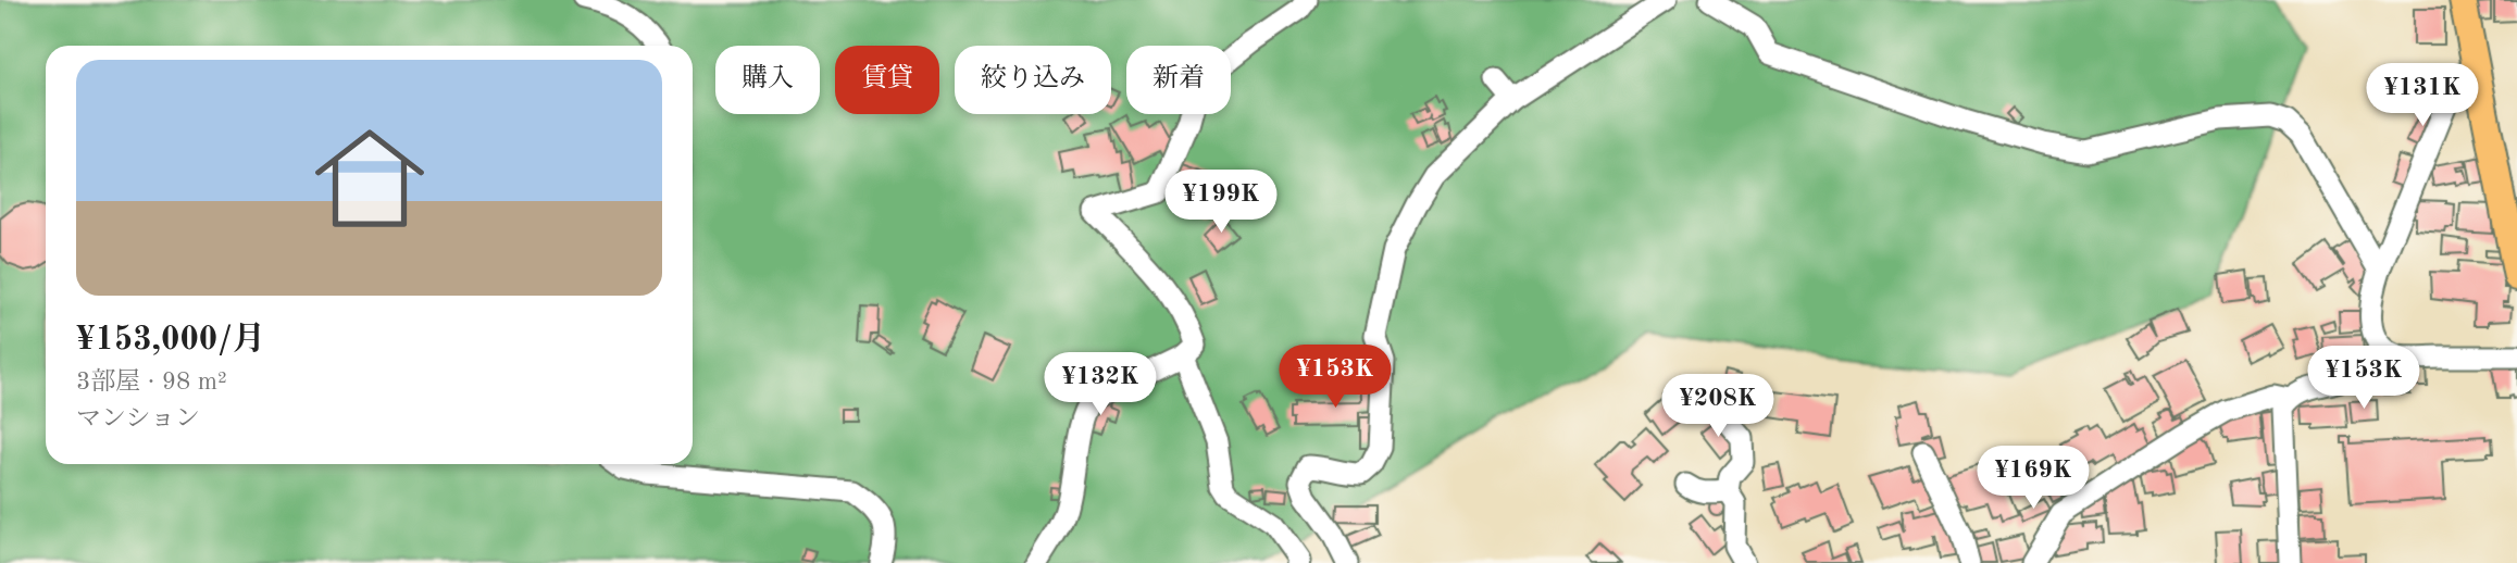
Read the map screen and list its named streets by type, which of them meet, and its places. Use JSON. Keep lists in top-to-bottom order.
{
  "page": {
    "chip": [
      "購入",
      "賃貸",
      "絞り込み",
      "新着"
    ],
    "list": [
      {
        "name": "¥153,000/月",
        "note": "3部屋 · 98 m² · マンション"
      }
    ],
    "price": [
      "¥131K",
      "¥199K",
      "¥153K",
      "¥153K",
      "¥132K",
      "¥208K",
      "¥169K"
    ]
  }
}
